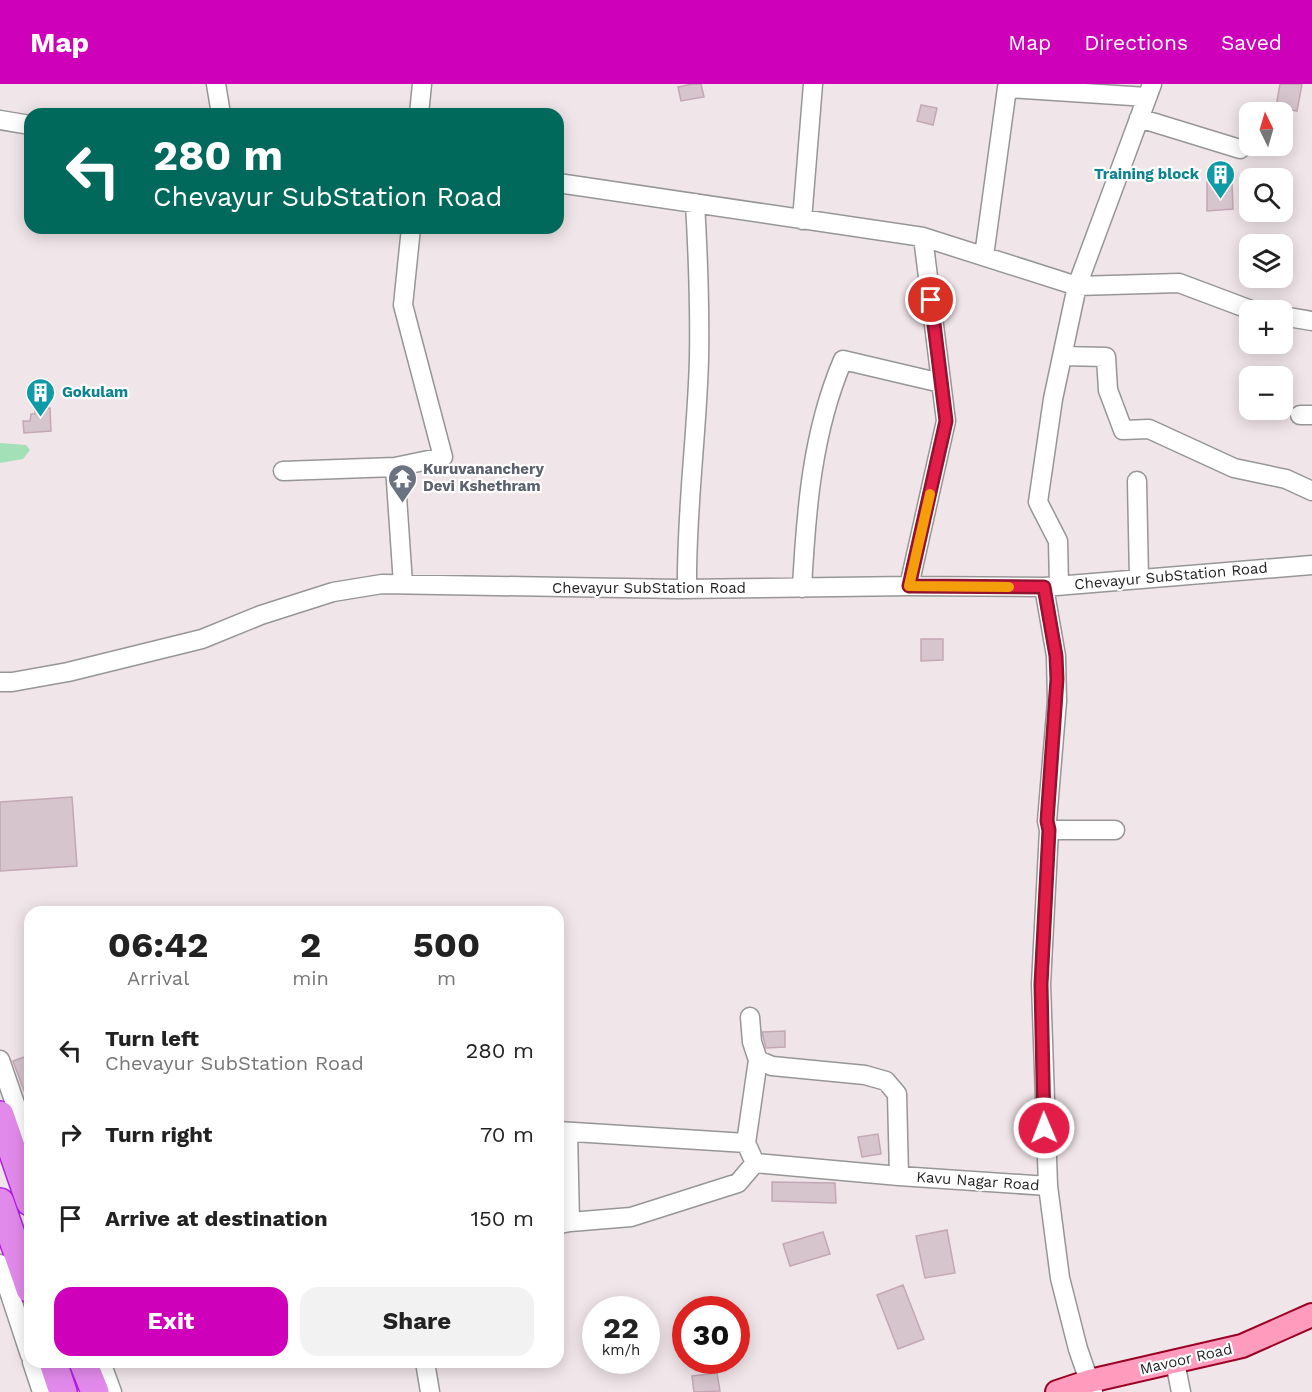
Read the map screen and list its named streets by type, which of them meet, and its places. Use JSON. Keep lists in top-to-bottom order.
{
  "streets": {
    "main road": ["Mavoor Road"],
    "street": ["Chevayur SubStation Road", "Kavu Nagar Road"]
  },
  "crossings": [
    ["Kavu Nagar Road", "Mavoor Road"]
  ],
  "places": {
    "building": ["Training block", "Gokulam"],
    "temple": ["Kuruvananchery Devi Kshethram"]
  },
  "north": "top",
  "page": {
    "header": "Map",
    "nav": ["Map", "Directions", "Saved"],
    "map_buttons": ["+", "−"],
    "turn": ["280 m", "Chevayur SubStation Road"],
    "eta": [
      "06:42",
      "Arrival",
      "2",
      "min",
      "500",
      "m"
    ],
    "list": [
      {
        "name": "Turn left",
        "note": "Chevayur SubStation Road",
        "value": "280 m"
      },
      {
        "name": "Turn right",
        "value": "70 m"
      },
      {
        "name": "Arrive at destination",
        "value": "150 m"
      }
    ],
    "buttons": ["Exit", "Share"],
    "speed": "22 km/h",
    "limit": "30"
  }
}
